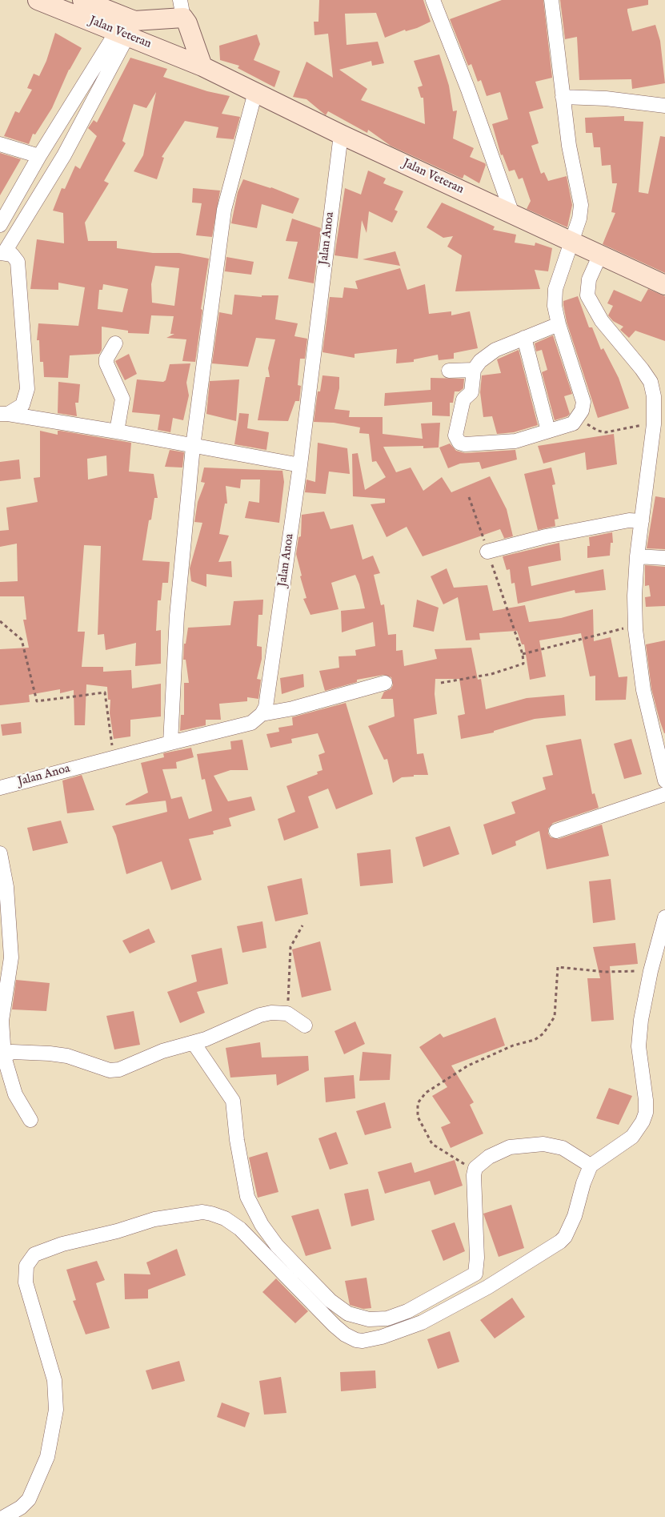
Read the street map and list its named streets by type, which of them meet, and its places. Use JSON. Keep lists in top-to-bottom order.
{
  "streets": {
    "main road": ["Jalan Veteran"],
    "street": ["Jalan Anoa"]
  },
  "crossings": [
    ["Jalan Veteran", "Jalan Anoa"]
  ]
}
